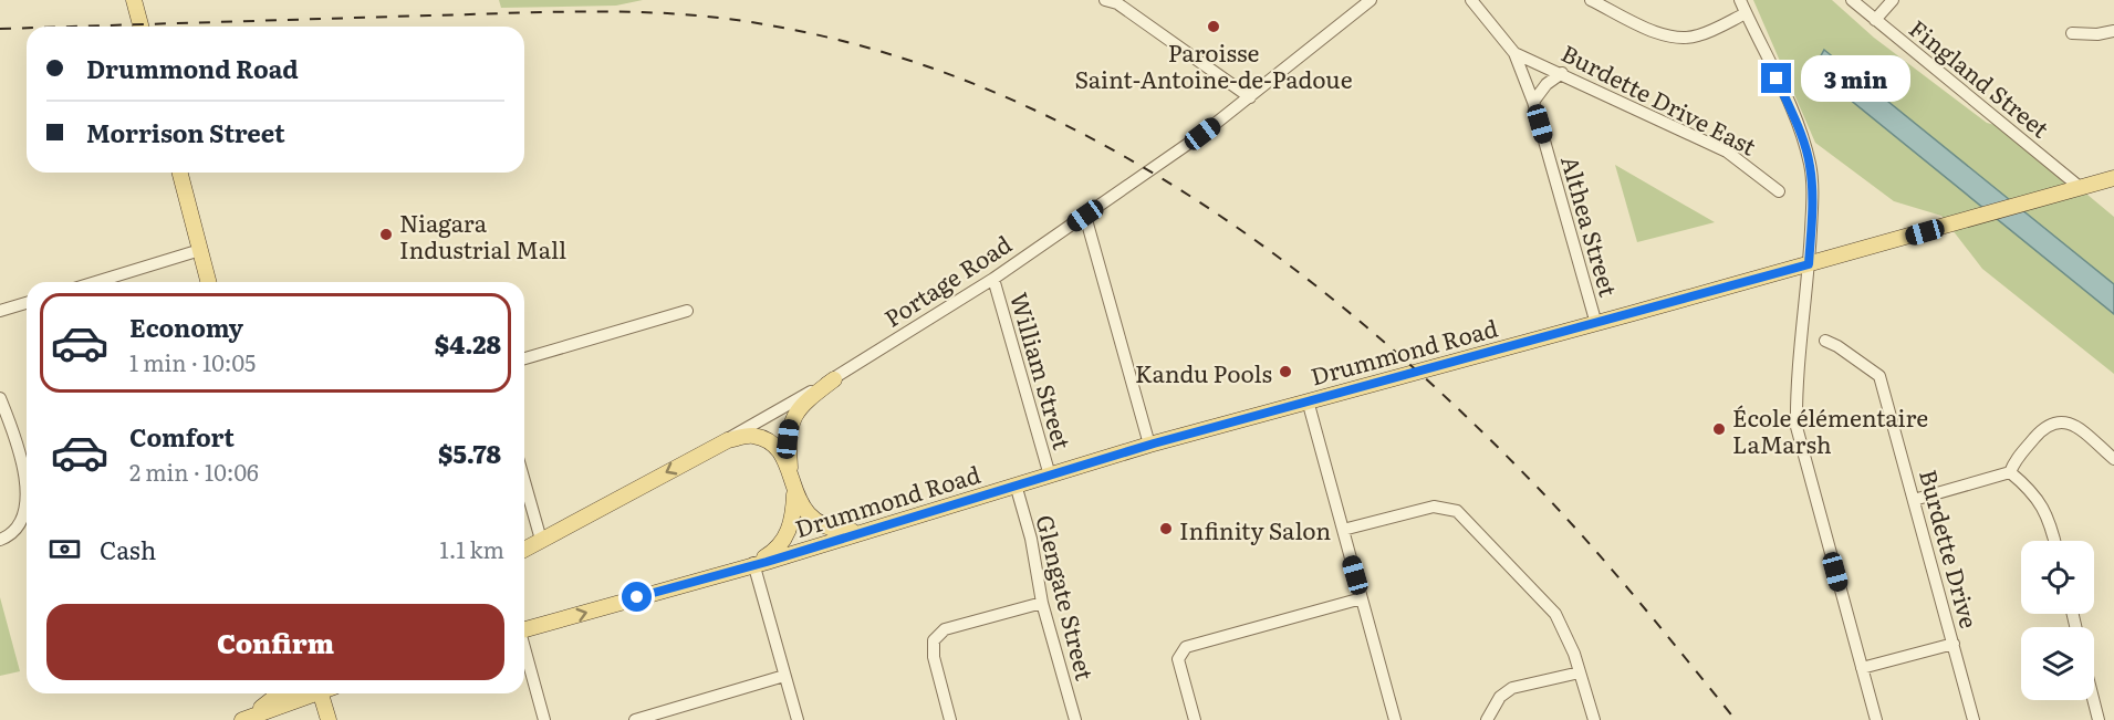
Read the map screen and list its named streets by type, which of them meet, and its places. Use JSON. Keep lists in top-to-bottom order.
{
  "streets": {
    "main road": ["Portage Road", "Drummond Road"],
    "street": [
      "Fingland Street",
      "Burdette Drive East",
      "Althea Street",
      "William Street",
      "Burdette Drive",
      "Glengate Street"
    ]
  },
  "crossings": [
    ["Fingland Street", "Drummond Road"],
    ["Burdette Drive East", "Althea Street"],
    ["Althea Street", "Drummond Road"],
    ["Portage Road", "William Street"],
    ["Drummond Road", "William Street"],
    ["Drummond Road", "Glengate Street"]
  ],
  "places": [
    "Paroisse Saint-Antoine-de-Padoue",
    "Niagara Industrial Mall",
    "Kandu Pools",
    "École élémentaire LaMarsh",
    "Infinity Salon"
  ],
  "page": {
    "banner": ["Drummond Road", "Morrison Street"],
    "bubble": "3 min",
    "list": [
      {
        "name": "Economy",
        "note": "1 min · 10:05",
        "value": "$4.28"
      },
      {
        "name": "Comfort",
        "note": "2 min · 10:06",
        "value": "$5.78"
      }
    ],
    "pay": ["Cash", "1.1 km"],
    "buttons": "Confirm"
  }
}
